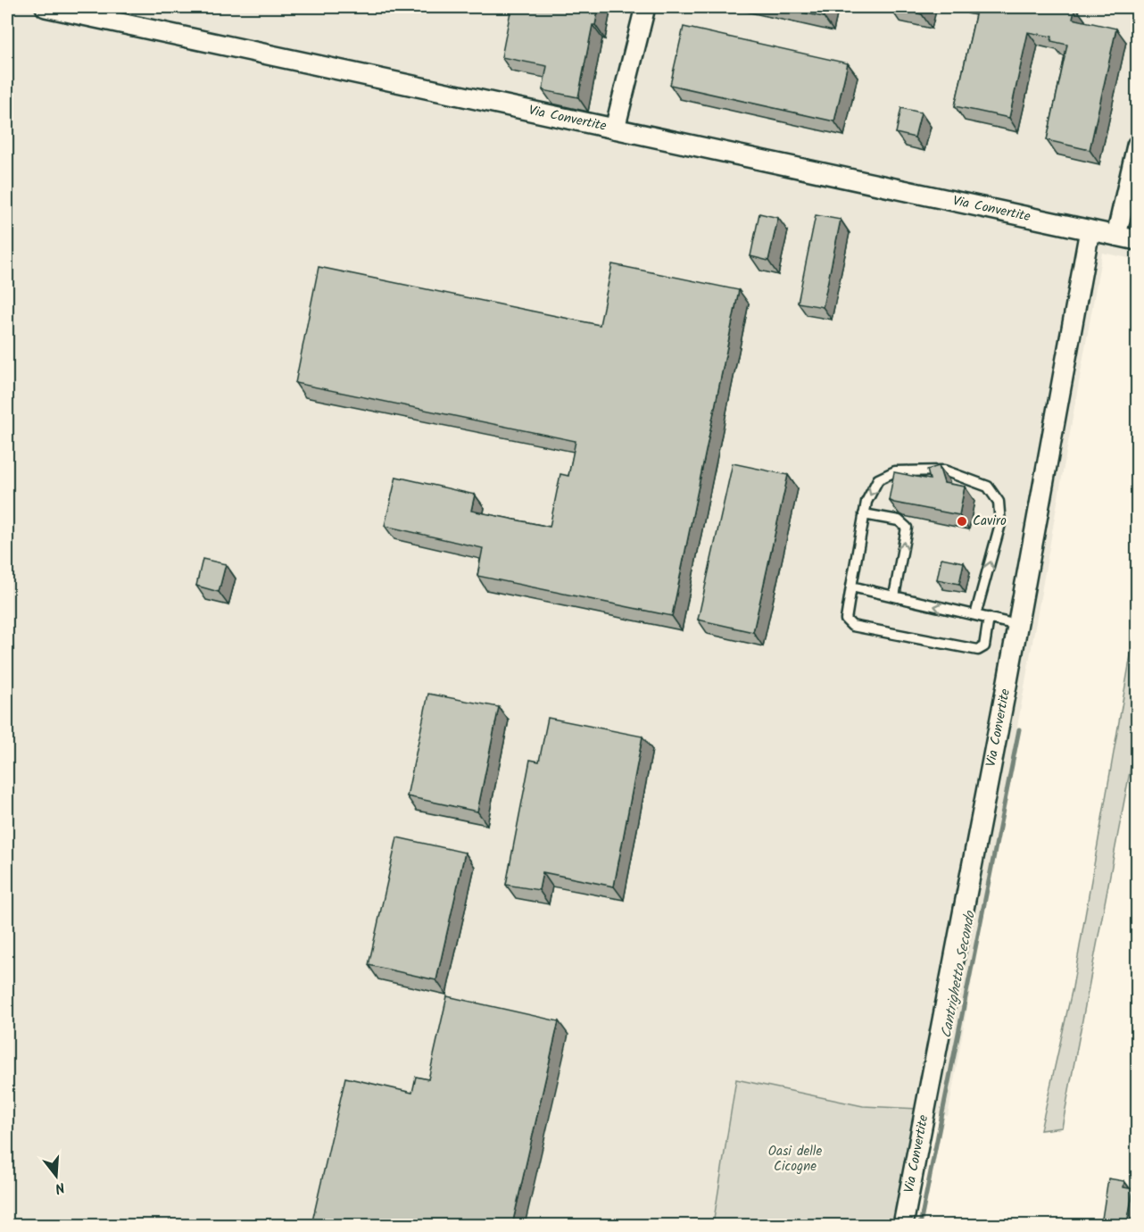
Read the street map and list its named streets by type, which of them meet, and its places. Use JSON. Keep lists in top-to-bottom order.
{
  "streets": {
    "street": ["Via Convertite"]
  },
  "water": ["Cantrighetto Secondo"],
  "parks": ["Oasi delle Cicogne"],
  "places": ["Caviro"],
  "north": "bottom"
}
